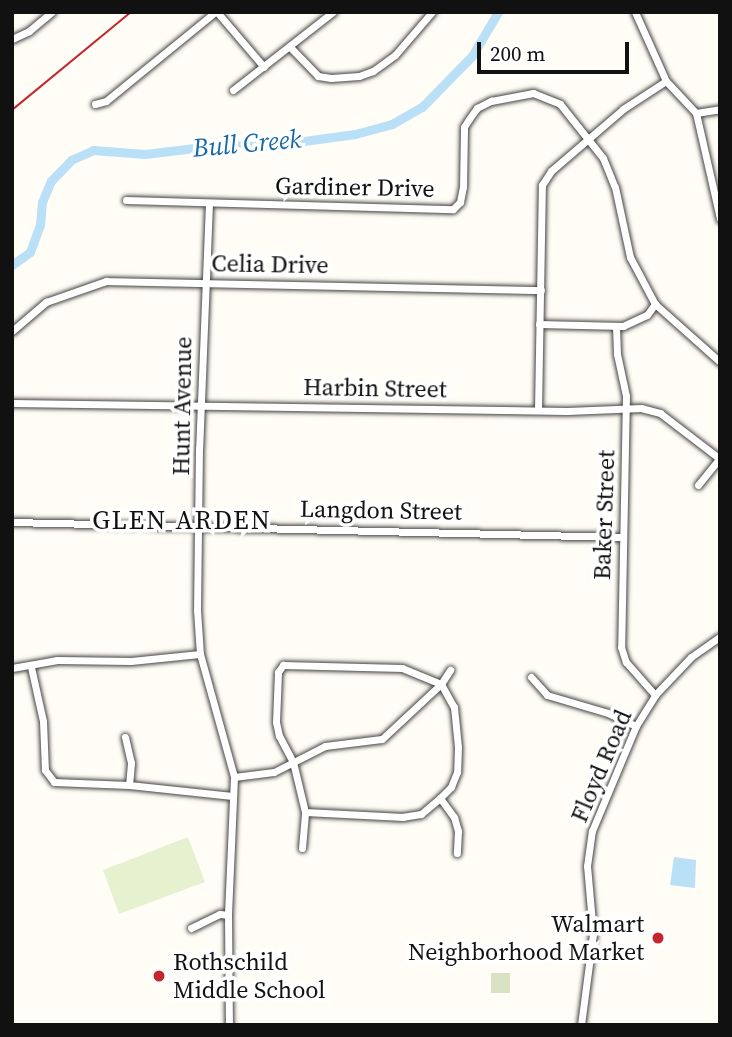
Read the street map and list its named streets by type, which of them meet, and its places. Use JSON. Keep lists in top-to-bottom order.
{
  "streets": {
    "street": [
      "Gardiner Drive",
      "Celia Drive",
      "Harbin Street",
      "Hunt Avenue",
      "Langdon Street",
      "Baker Street",
      "Floyd Road"
    ]
  },
  "crossings": [
    ["Gardiner Drive", "Hunt Avenue"],
    ["Celia Drive", "Hunt Avenue"],
    ["Harbin Street", "Hunt Avenue"],
    ["Harbin Street", "Baker Street"],
    ["Hunt Avenue", "Langdon Street"],
    ["Langdon Street", "Baker Street"],
    ["Baker Street", "Floyd Road"]
  ],
  "districts": ["GLEN ARDEN"],
  "water": ["Bull Creek"],
  "places": ["Walmart Neighborhood Market", "Rothschild Middle School"],
  "scale_bar": "200 m"
}
